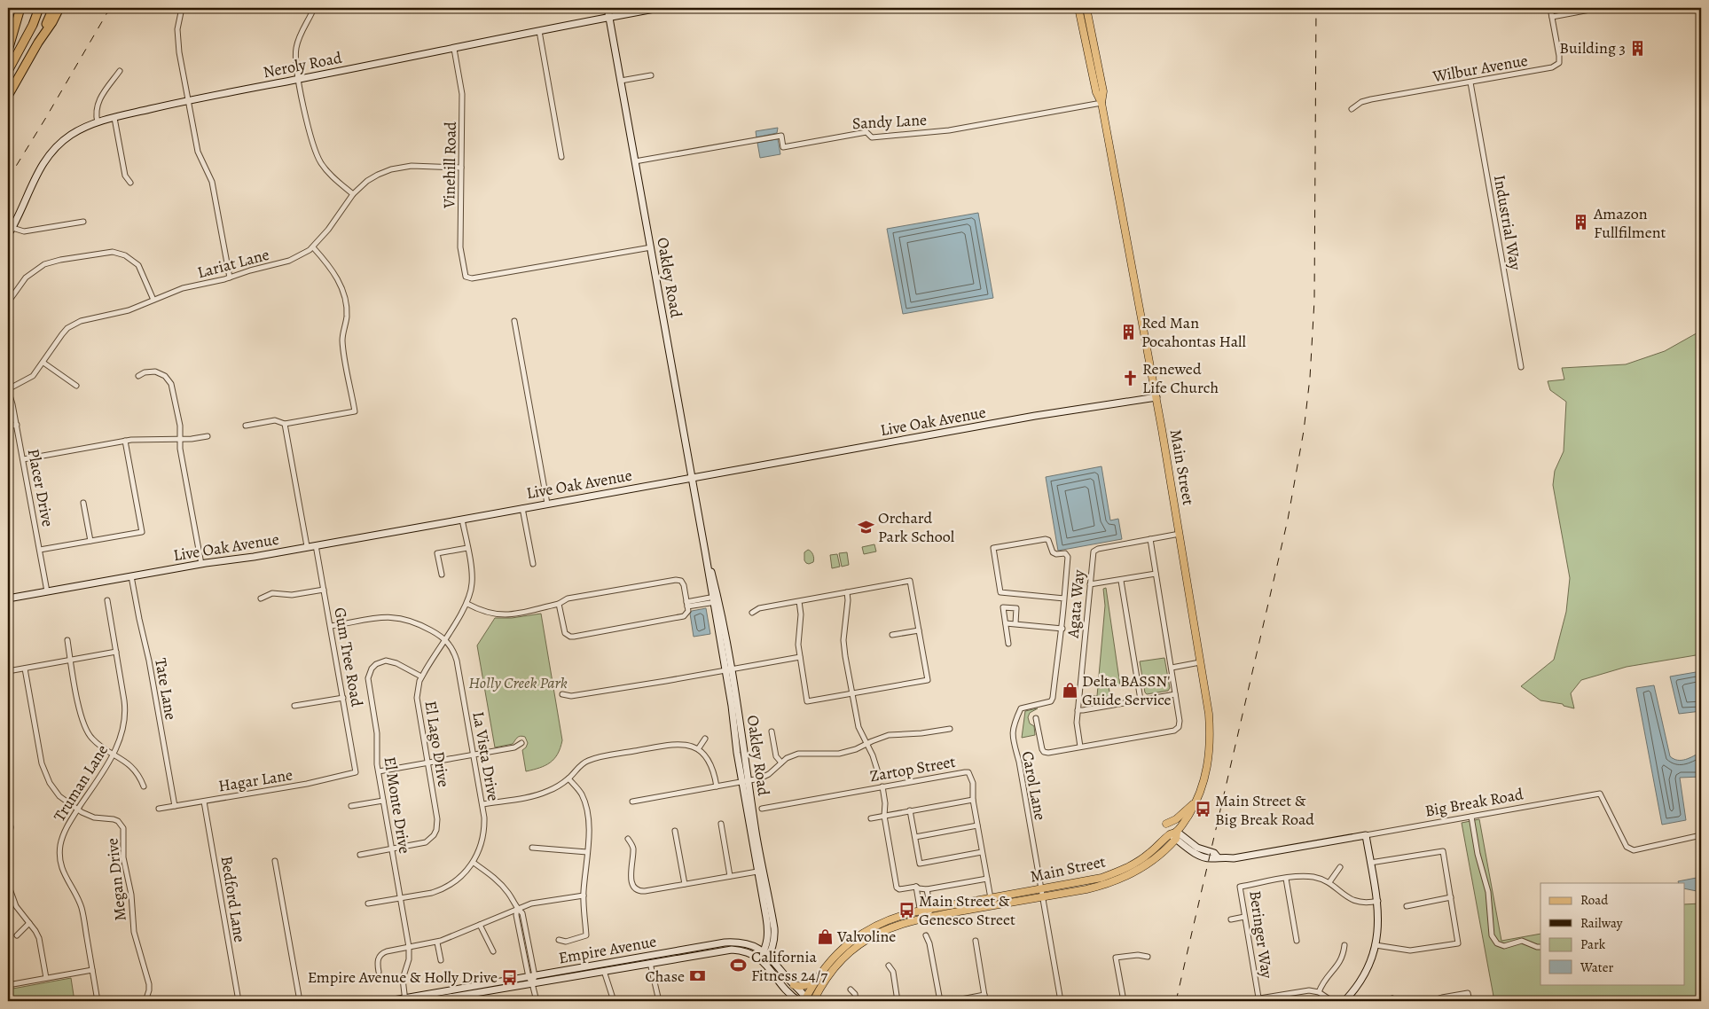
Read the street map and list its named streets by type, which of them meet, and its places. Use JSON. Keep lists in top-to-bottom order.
{
  "streets": {
    "main road": ["Main Street"],
    "street": [
      "Neroly Road",
      "Wilbur Avenue",
      "Sandy Lane",
      "Vinehill Road",
      "Industrial Way",
      "Lariat Lane",
      "Oakley Road",
      "Live Oak Avenue",
      "Placer Drive",
      "Agata Way",
      "Gum Tree Road",
      "Tate Lane",
      "El Lago Drive",
      "La Vista Drive",
      "Zartop Street",
      "Hagar Lane",
      "Truman Lane",
      "Carol Lane",
      "Big Break Road",
      "El Monte Drive",
      "Megan Drive",
      "Bedford Lane",
      "Beringer Way",
      "Empire Avenue"
    ]
  },
  "crossings": [
    ["Neroly Road", "Vinehill Road"],
    ["Neroly Road", "Oakley Road"],
    ["Wilbur Avenue", "Industrial Way"],
    ["Sandy Lane", "Oakley Road"],
    ["Sandy Lane", "Main Street"],
    ["Vinehill Road", "Lariat Lane"],
    ["Vinehill Road", "Oakley Road"],
    ["Lariat Lane", "Placer Drive"],
    ["Oakley Road", "Live Oak Avenue"],
    ["Oakley Road", "Empire Avenue"],
    ["Live Oak Avenue", "Main Street"],
    ["Live Oak Avenue", "Placer Drive"],
    ["Live Oak Avenue", "Gum Tree Road"],
    ["Live Oak Avenue", "Tate Lane"],
    ["Live Oak Avenue", "El Lago Drive"],
    ["Main Street", "Agata Way"],
    ["Main Street", "Zartop Street"],
    ["Main Street", "Carol Lane"],
    ["Main Street", "Big Break Road"],
    ["Main Street", "Empire Avenue"],
    ["Gum Tree Road", "La Vista Drive"],
    ["Gum Tree Road", "Hagar Lane"],
    ["Tate Lane", "Hagar Lane"],
    ["El Lago Drive", "La Vista Drive"],
    ["El Lago Drive", "El Monte Drive"],
    ["La Vista Drive", "El Monte Drive"],
    ["Hagar Lane", "Bedford Lane"],
    ["Truman Lane", "Megan Drive"],
    ["El Monte Drive", "Empire Avenue"]
  ],
  "parks": ["Holly Creek Park"],
  "places": {
    "building": ["Building 3", "Amazon Fullfilment", "Red Man Pocahontas Hall"],
    "church": ["Renewed Life Church"],
    "school or university": ["Orchard Park School"],
    "shop": ["Delta BASSN' Guide Service", "Valvoline"],
    "bus stop": ["Main Street & Big Break Road", "Main Street & Genesco Street", "Empire Avenue & Holly Drive"],
    "sports": ["California Fitness 24/7"],
    "bank": ["Chase"]
  },
  "legend": [
    "Road",
    "Railway",
    "Park",
    "Water"
  ]
}
